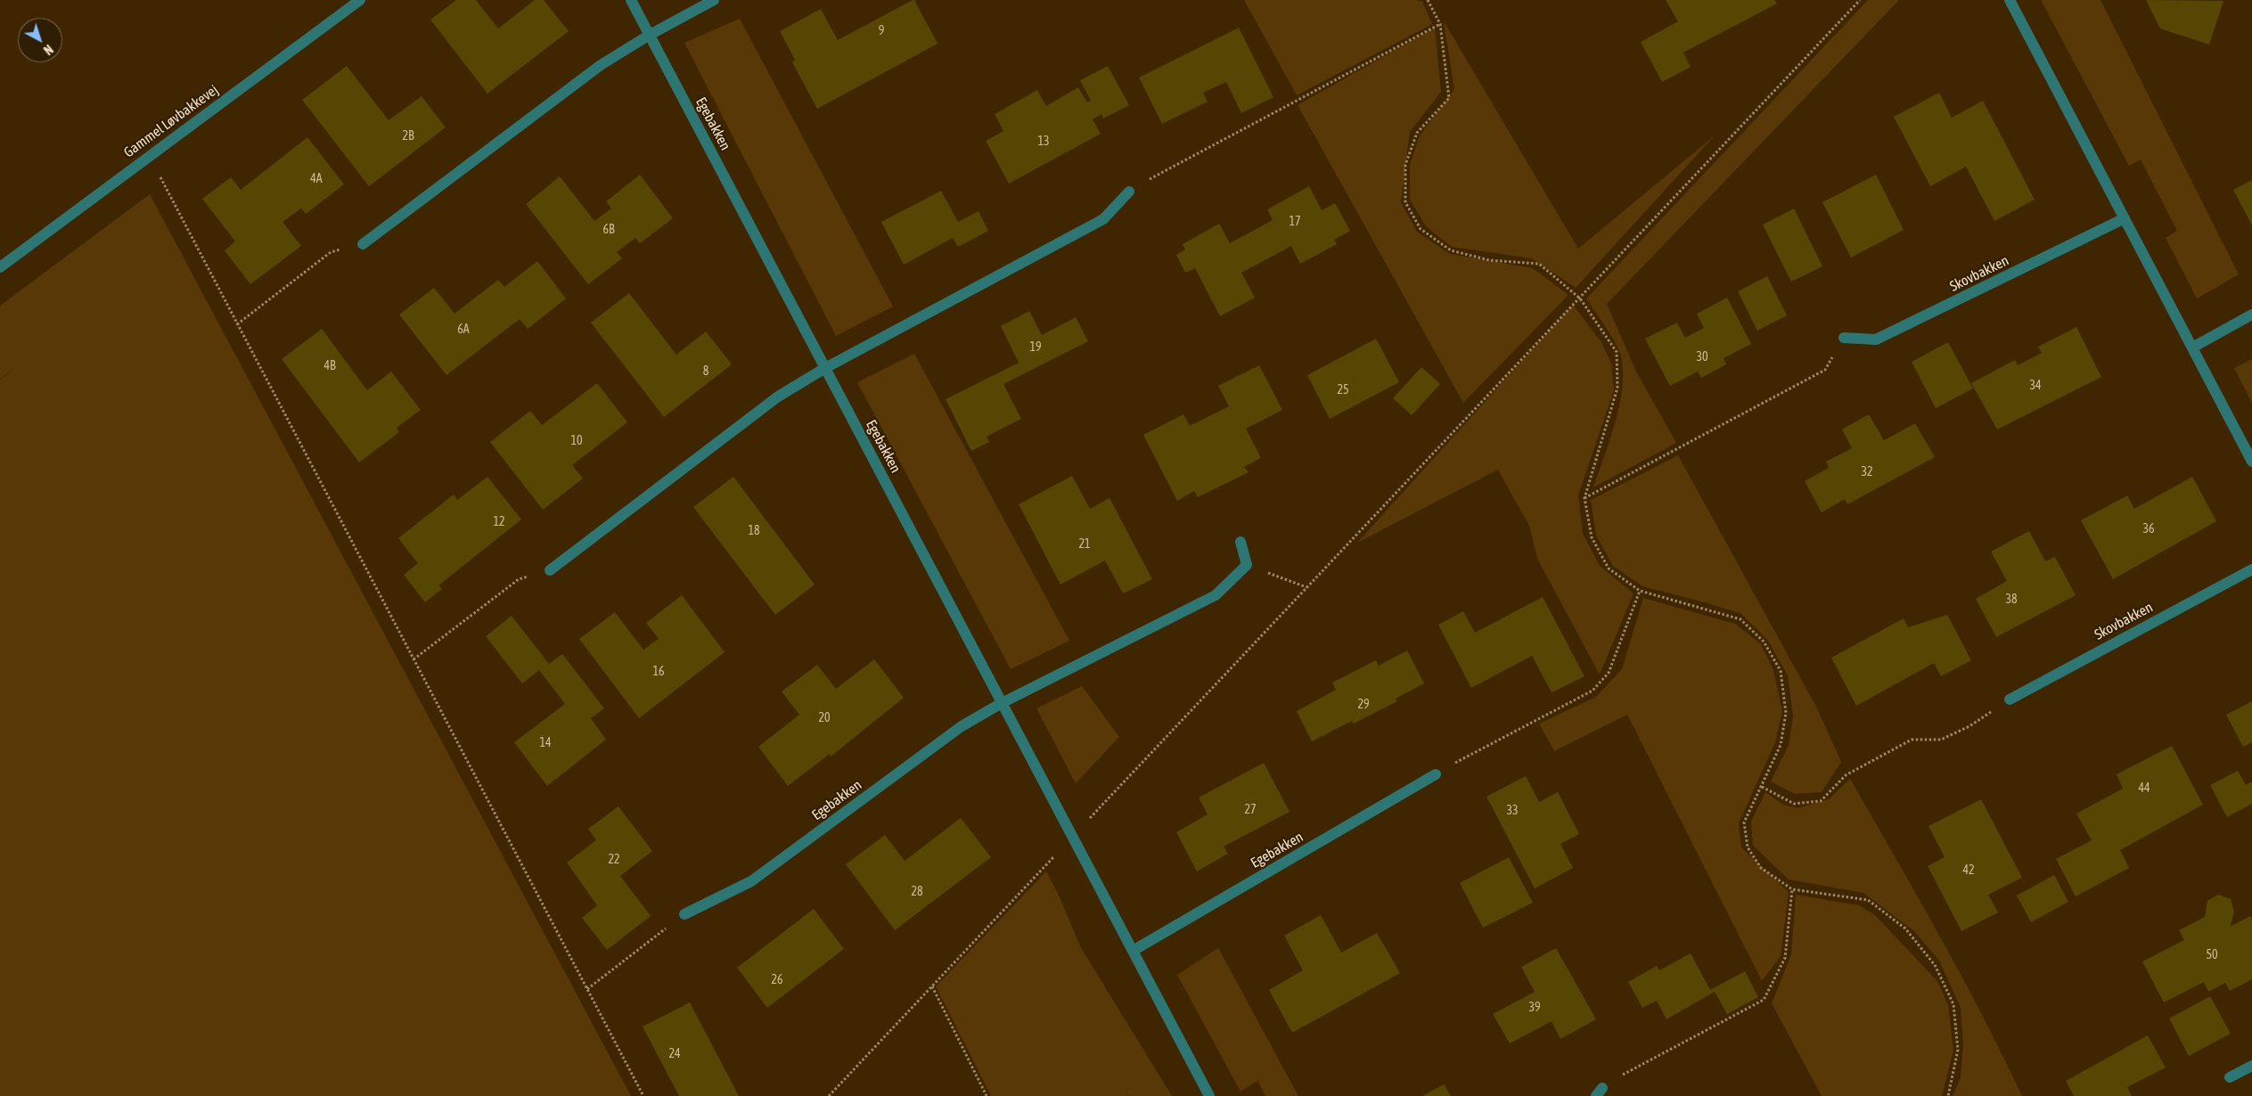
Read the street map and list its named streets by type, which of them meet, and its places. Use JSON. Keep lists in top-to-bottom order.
{
  "streets": {
    "street": ["Gammel Løvbakkevej", "Egebakken", "Skovbakken"]
  },
  "house_numbers": [
    "9",
    "2B",
    "13",
    "4A",
    "17",
    "6B",
    "6A",
    "19",
    "30",
    "4B",
    "8",
    "34",
    "25",
    "10",
    "32",
    "12",
    "36",
    "18",
    "21",
    "38",
    "16",
    "29",
    "20",
    "14",
    "44",
    "27",
    "33",
    "22",
    "42",
    "28",
    "50",
    "26",
    "39",
    "24"
  ],
  "north": "bottom right"
}
